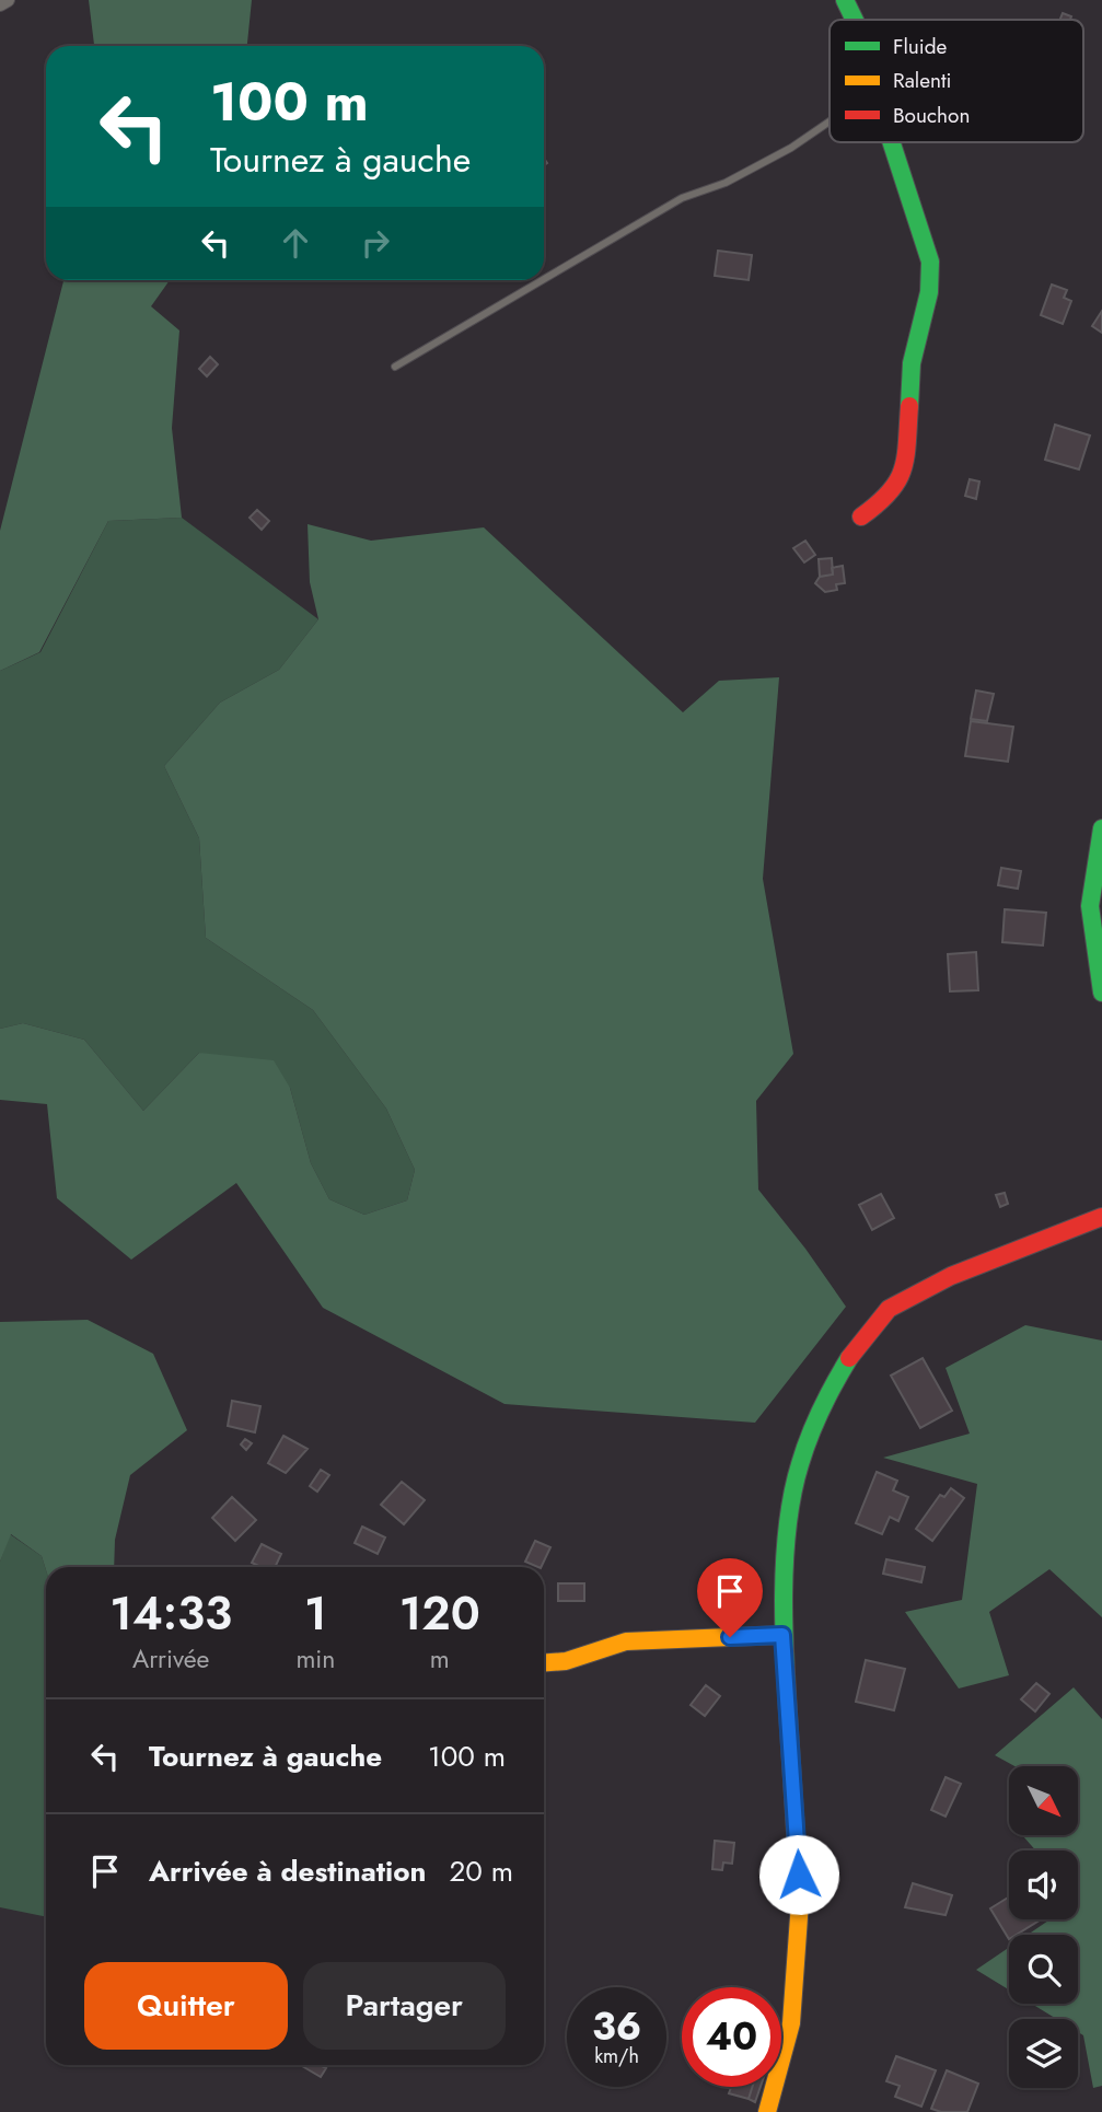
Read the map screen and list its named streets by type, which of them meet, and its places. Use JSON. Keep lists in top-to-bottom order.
{
  "legend": ["Fluide", "Ralenti", "Bouchon"],
  "north": "bottom right",
  "page": {
    "turn": ["100 m", "Tournez à gauche"],
    "eta": [
      "14:33",
      "Arrivée",
      "1",
      "min",
      "120",
      "m"
    ],
    "list": [
      {
        "name": "Tournez à gauche",
        "value": "100 m"
      },
      {
        "name": "Arrivée à destination",
        "value": "20 m"
      }
    ],
    "buttons": ["Quitter", "Partager"],
    "speed": "36 km/h",
    "limit": "40"
  }
}
